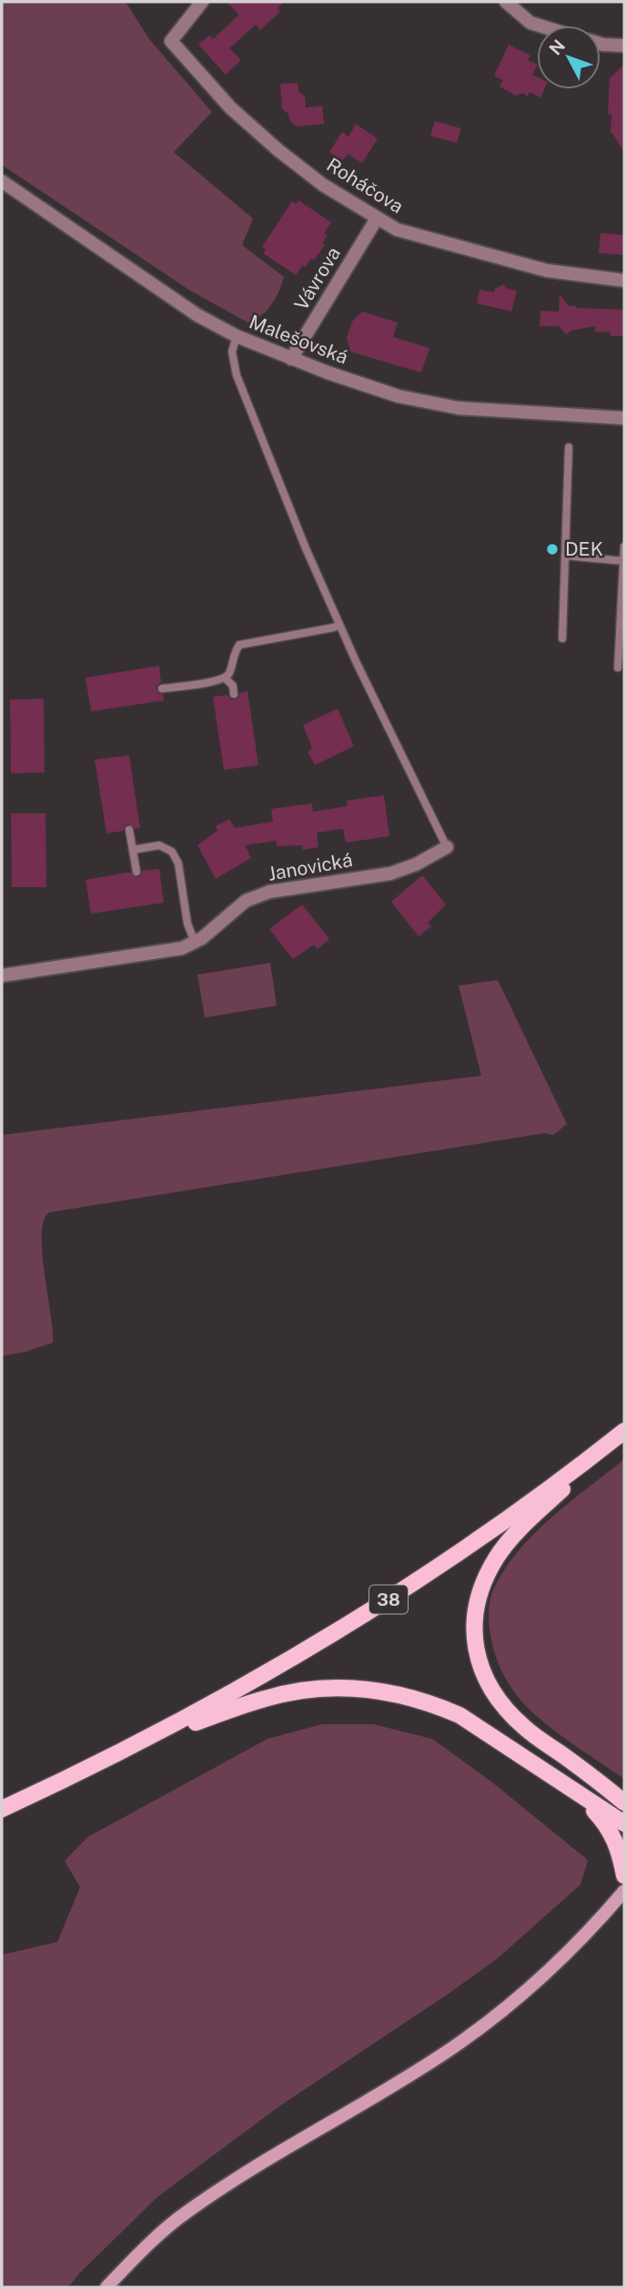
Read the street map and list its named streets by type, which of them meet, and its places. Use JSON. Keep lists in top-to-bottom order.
{
  "streets": {
    "main road": ["38"],
    "street": [
      "Roháčova",
      "Vávrova",
      "Malešovská",
      "Janovická"
    ]
  },
  "crossings": [
    ["Roháčova", "Vávrova"],
    ["Vávrova", "Malešovská"]
  ],
  "places": ["DEK"],
  "north": "top left"
}
